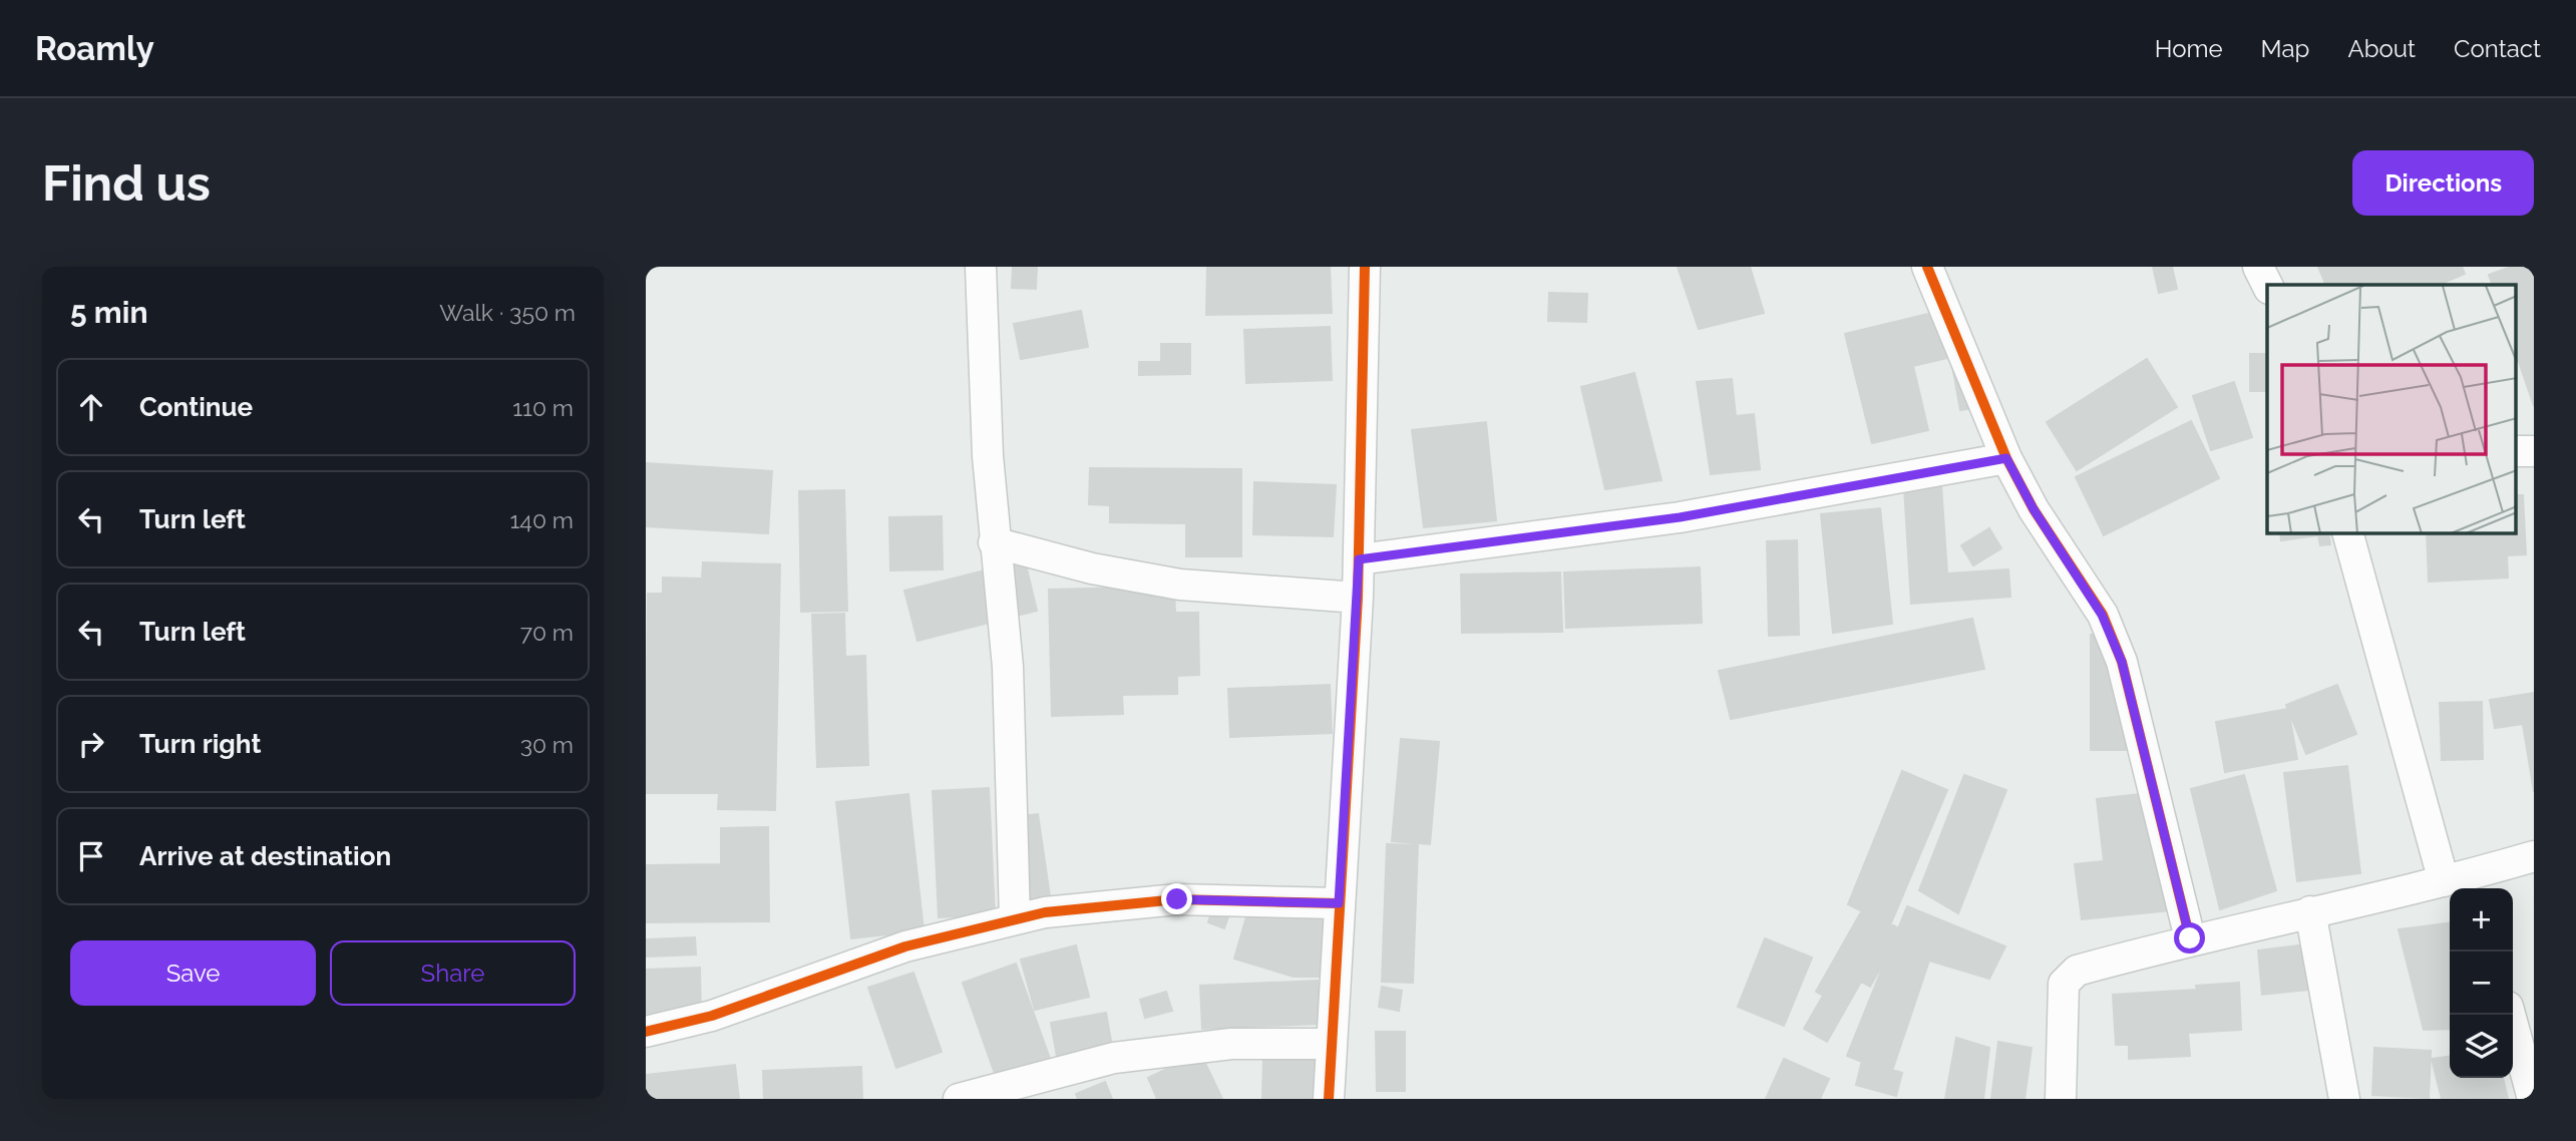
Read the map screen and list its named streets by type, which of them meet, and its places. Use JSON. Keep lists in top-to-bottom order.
{
  "page": {
    "header": "Roamly",
    "nav": [
      "Home",
      "Map",
      "About",
      "Contact"
    ],
    "buttons": [
      "Directions",
      ["Save", "Share"]
    ],
    "title": "Find us",
    "heading": ["5 min", "Walk · 350 m"],
    "list": [
      ["Continue", "110 m"],
      ["Turn left", "140 m"],
      ["Turn left", "70 m"],
      ["Turn right", "30 m"],
      "Arrive at destination"
    ],
    "map_buttons": ["+", "−"]
  }
}
